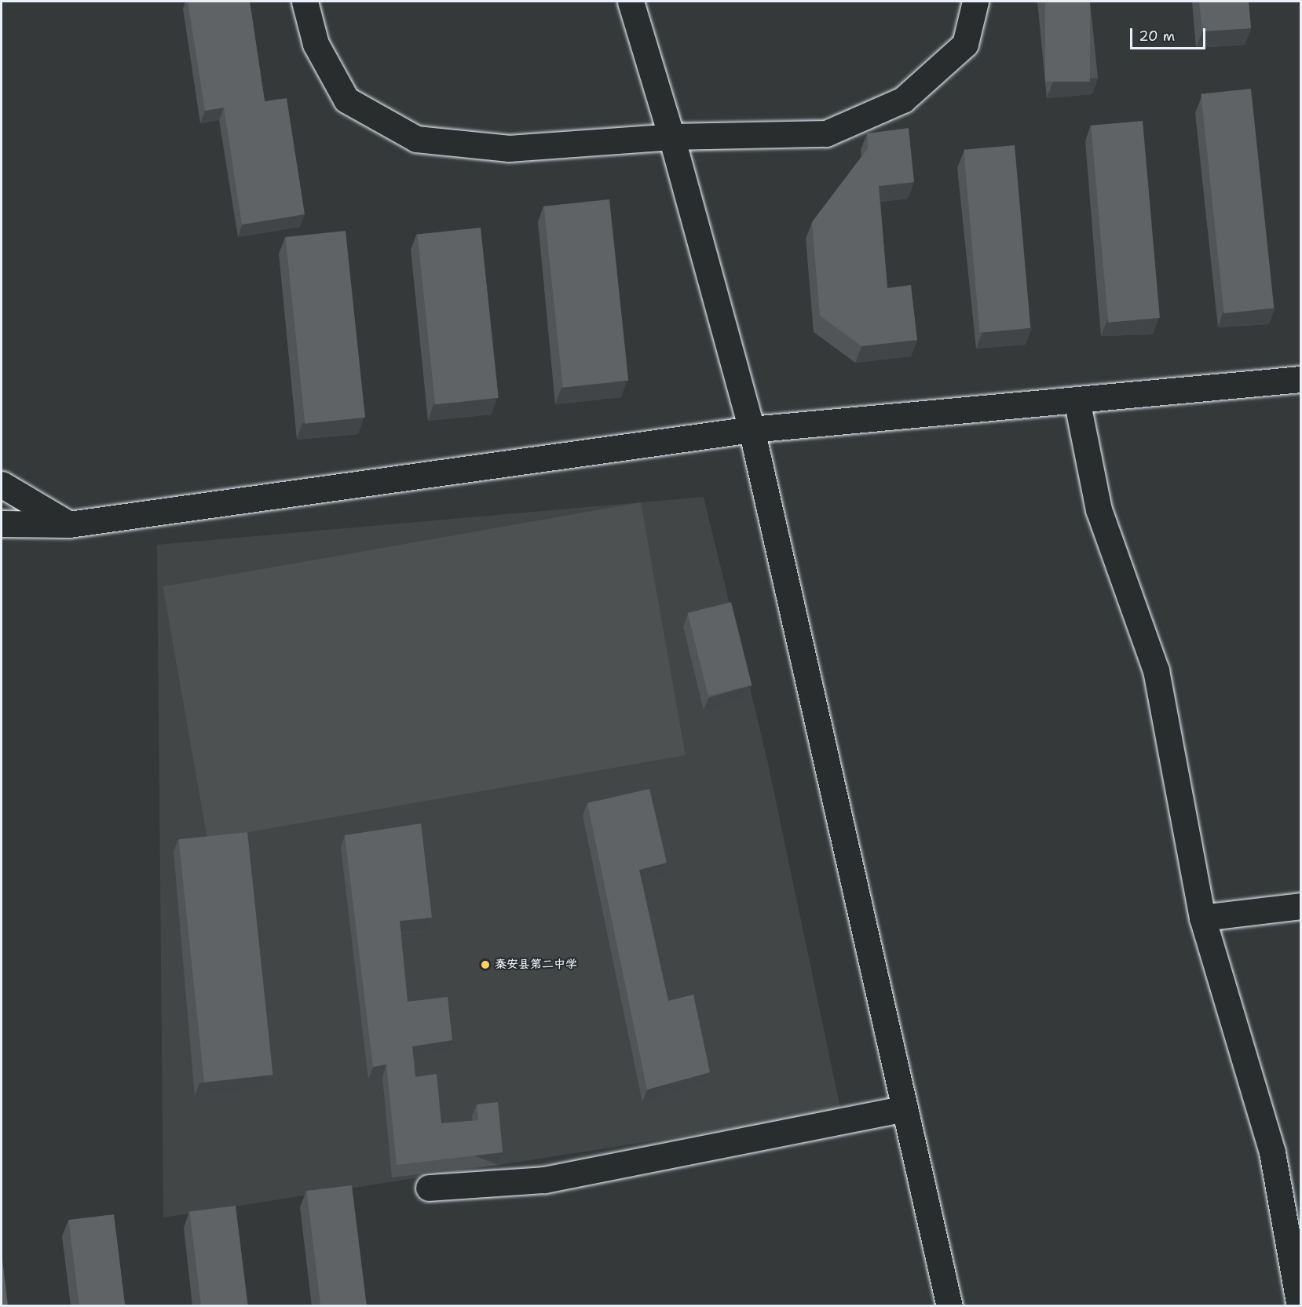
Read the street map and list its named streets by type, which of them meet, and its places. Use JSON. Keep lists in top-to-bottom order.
{
  "places": ["秦安县第二中学"],
  "scale_bar": "20 m"
}
